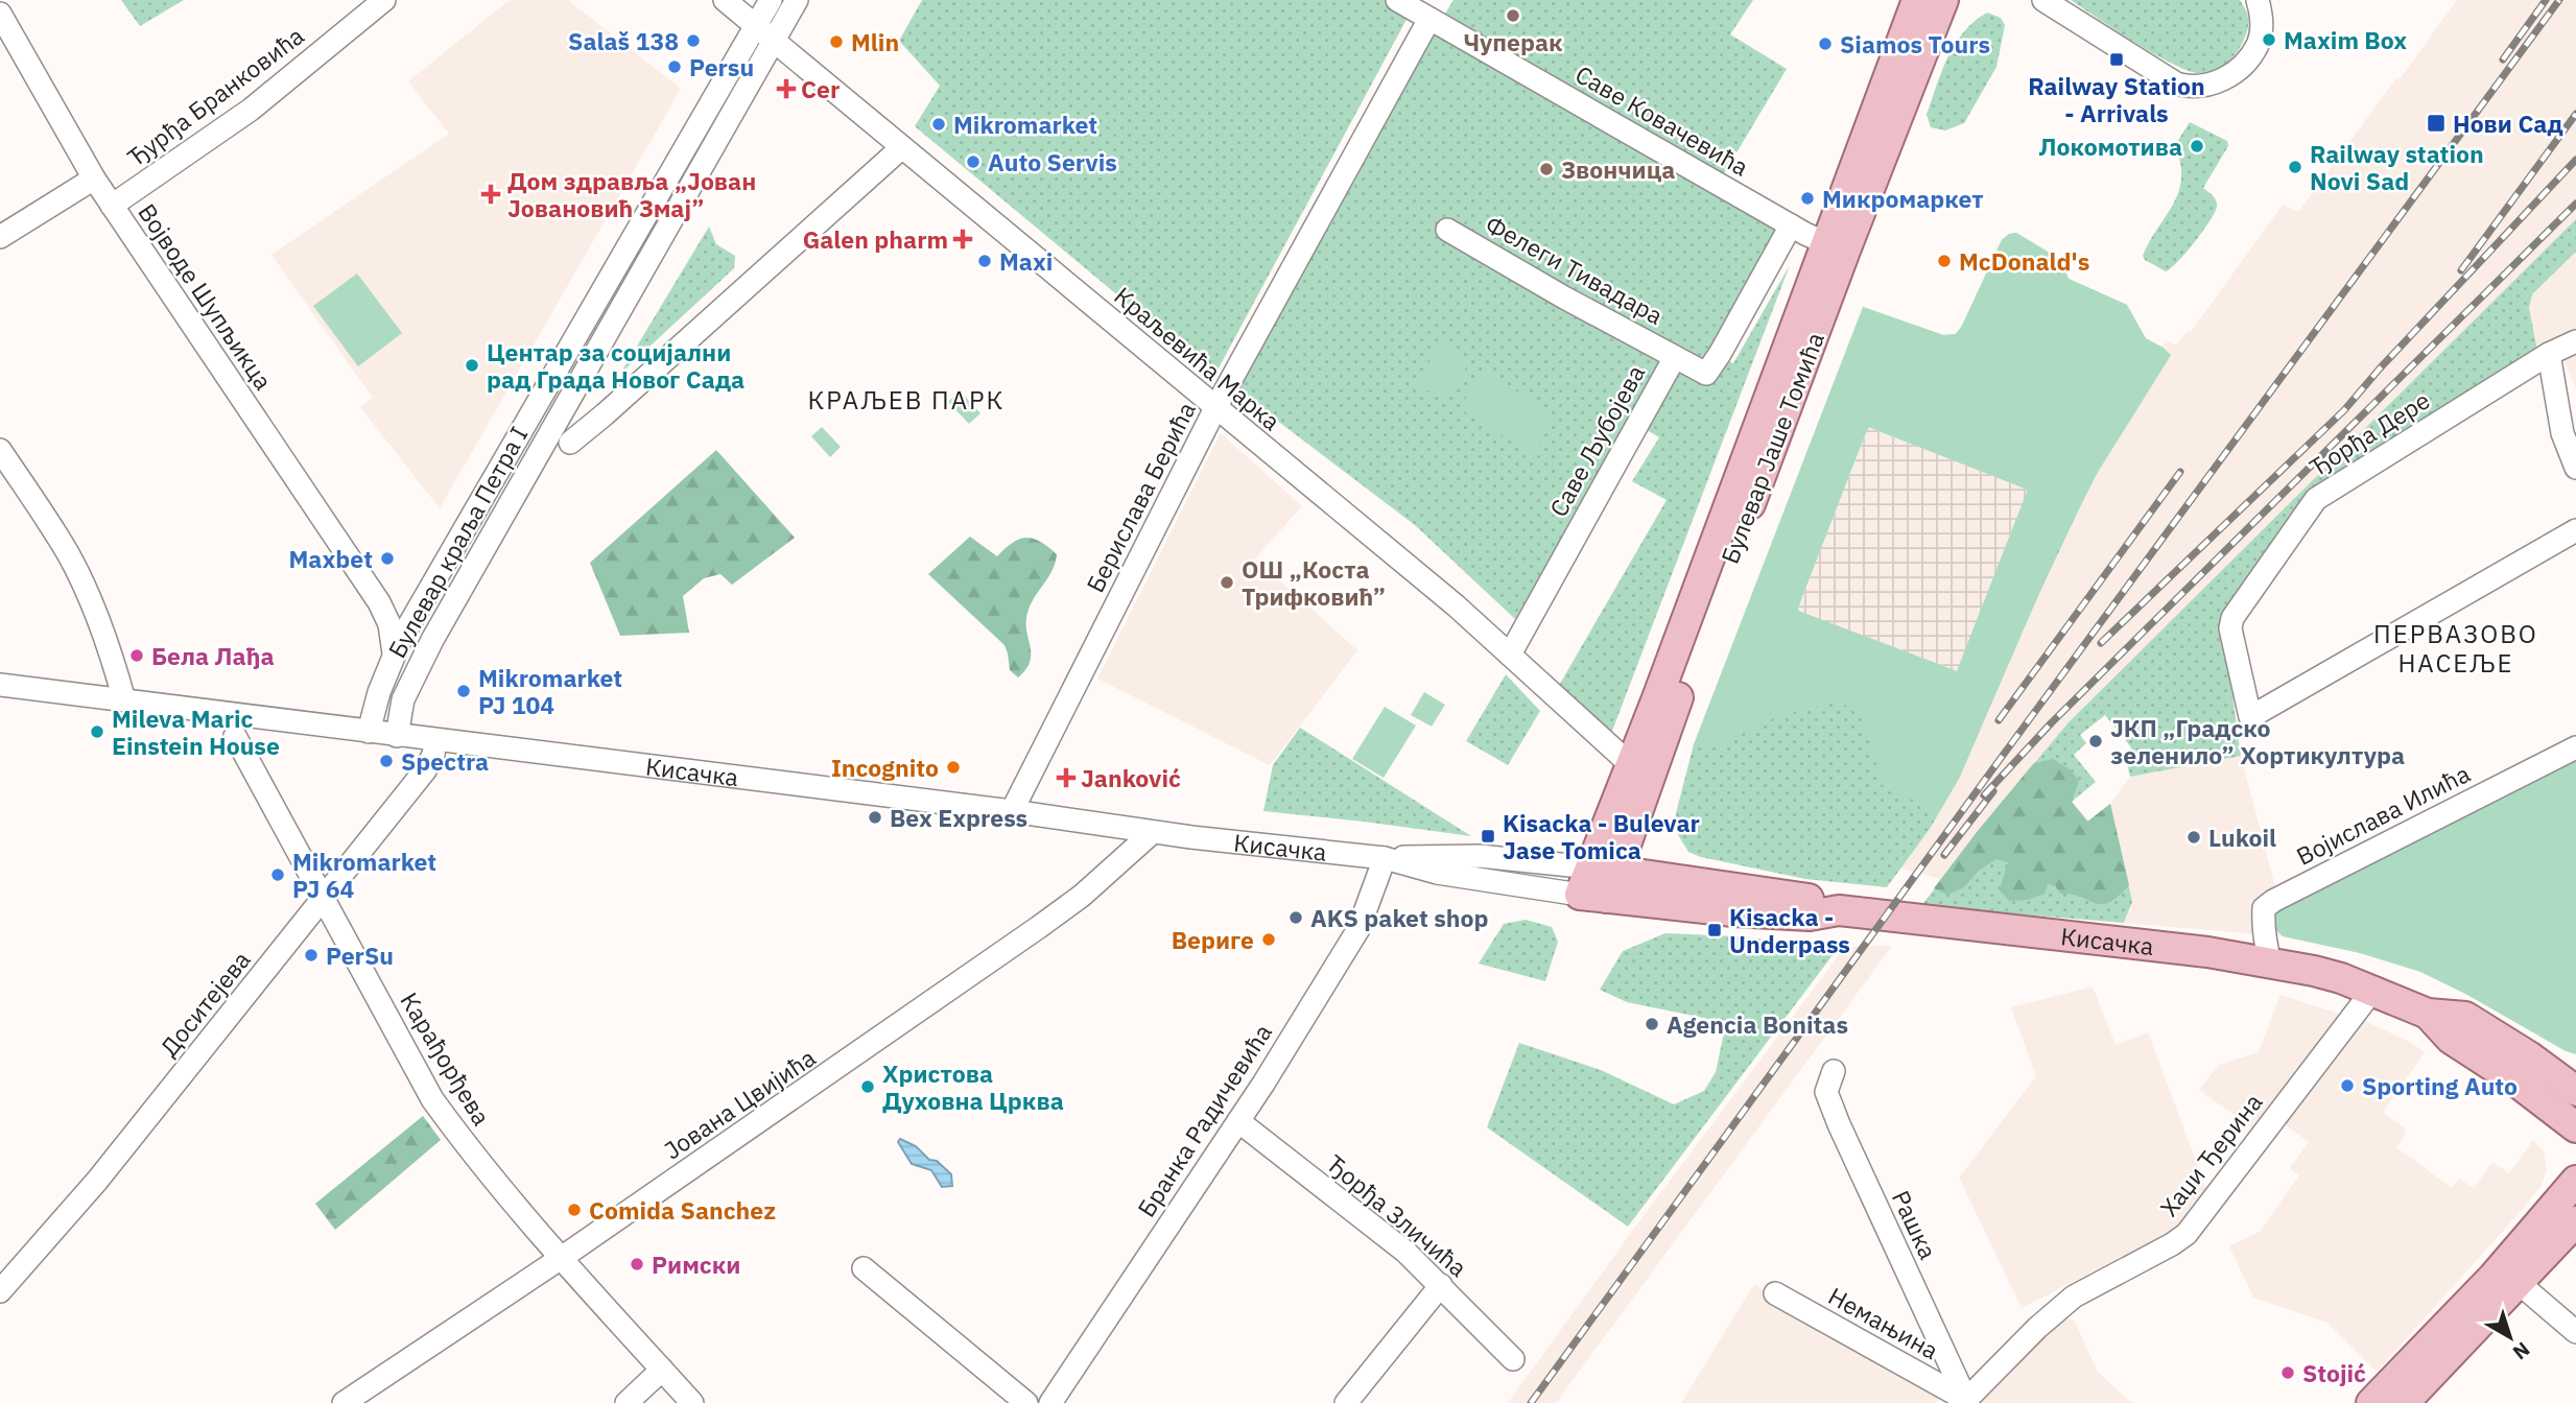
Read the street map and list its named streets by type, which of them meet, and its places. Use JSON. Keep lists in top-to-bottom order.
{
  "streets": {
    "main road": ["Булевар Јаше Томића", "Кисачка"],
    "street": [
      "Ђурђа Бранковића",
      "Саве Ковачевића",
      "Фелеги Тивадара",
      "Војводе Шупљикца",
      "Краљевића Марка",
      "Ђорђа Дере",
      "Саве Љубојева",
      "Берислава Берића",
      "Булевар краља Петра I",
      "Војислава Илића",
      "Доситејева",
      "Карађорђева",
      "Јована Цвијића",
      "Бранка Радичевића",
      "Хаџи Ђерина",
      "Ђорђа Зличића",
      "Рашка",
      "Немањина"
    ]
  },
  "crossings": [
    ["Ђурђа Бранковића", "Војводе Шупљикца"],
    ["Саве Ковачевића", "Саве Љубојева"],
    ["Саве Ковачевића", "Булевар Јаше Томића"],
    ["Саве Ковачевића", "Берислава Берића"],
    ["Фелеги Тивадара", "Саве Љубојева"],
    ["Војводе Шупљикца", "Булевар краља Петра I"],
    ["Краљевића Марка", "Саве Љубојева"],
    ["Краљевића Марка", "Булевар Јаше Томића"],
    ["Краљевића Марка", "Берислава Берића"],
    ["Краљевића Марка", "Булевар краља Петра I"],
    ["Булевар Јаше Томића", "Кисачка"],
    ["Берислава Берића", "Кисачка"],
    ["Булевар краља Петра I", "Кисачка"],
    ["Кисачка", "Војислава Илића"],
    ["Кисачка", "Доситејева"],
    ["Кисачка", "Јована Цвијића"],
    ["Кисачка", "Бранка Радичевића"],
    ["Кисачка", "Хаџи Ђерина"],
    ["Доситејева", "Карађорђева"],
    ["Карађорђева", "Јована Цвијића"],
    ["Бранка Радичевића", "Ђорђа Зличића"],
    ["Хаџи Ђерина", "Рашка"],
    ["Хаџи Ђерина", "Немањина"],
    ["Рашка", "Немањина"]
  ],
  "districts": ["КРАЉЕВ ПАРК", "ПЕРВАЗОВО НАСЕЉЕ"],
  "places": {
    "other": [
      "Чуперак",
      "Maxim Box",
      "Salaš 138",
      "Mlin",
      "Siamos Tours",
      "Persu",
      "Mikromarket",
      "Локомотива",
      "Auto Servis",
      "Railway station Novi Sad",
      "Звончица",
      "Микромаркет",
      "Maxi",
      "McDonald's",
      "Центар за социјални рад Града Новог Сада",
      "Maxbet",
      "ОШ „Коста Трифковић”",
      "Бела Лађа",
      "Mikromarket PJ 104",
      "Mileva Maric Einstein House",
      "ЈКП „Градско зеленило” Хортикултура",
      "Spectra",
      "Incognito",
      "Bex Express",
      "Lukoil",
      "Mikromarket PJ 64",
      "AKS paket shop",
      "Вериге",
      "PerSu",
      "Agencia Bonitas",
      "Sporting Auto",
      "Христова Духовна Црква",
      "Comida Sanchez",
      "Римски",
      "Stojić"
    ],
    "transit": [
      "Railway Station - Arrivals",
      "Нови Сад",
      "Kisacka - Bulevar Jase Tomica",
      "Kisacka - Underpass"
    ],
    "health": [
      "Cer",
      "Дом здравља „Јован Јовановић Змај”",
      "Galen pharm",
      "Janković"
    ]
  },
  "north": "bottom right"
}
